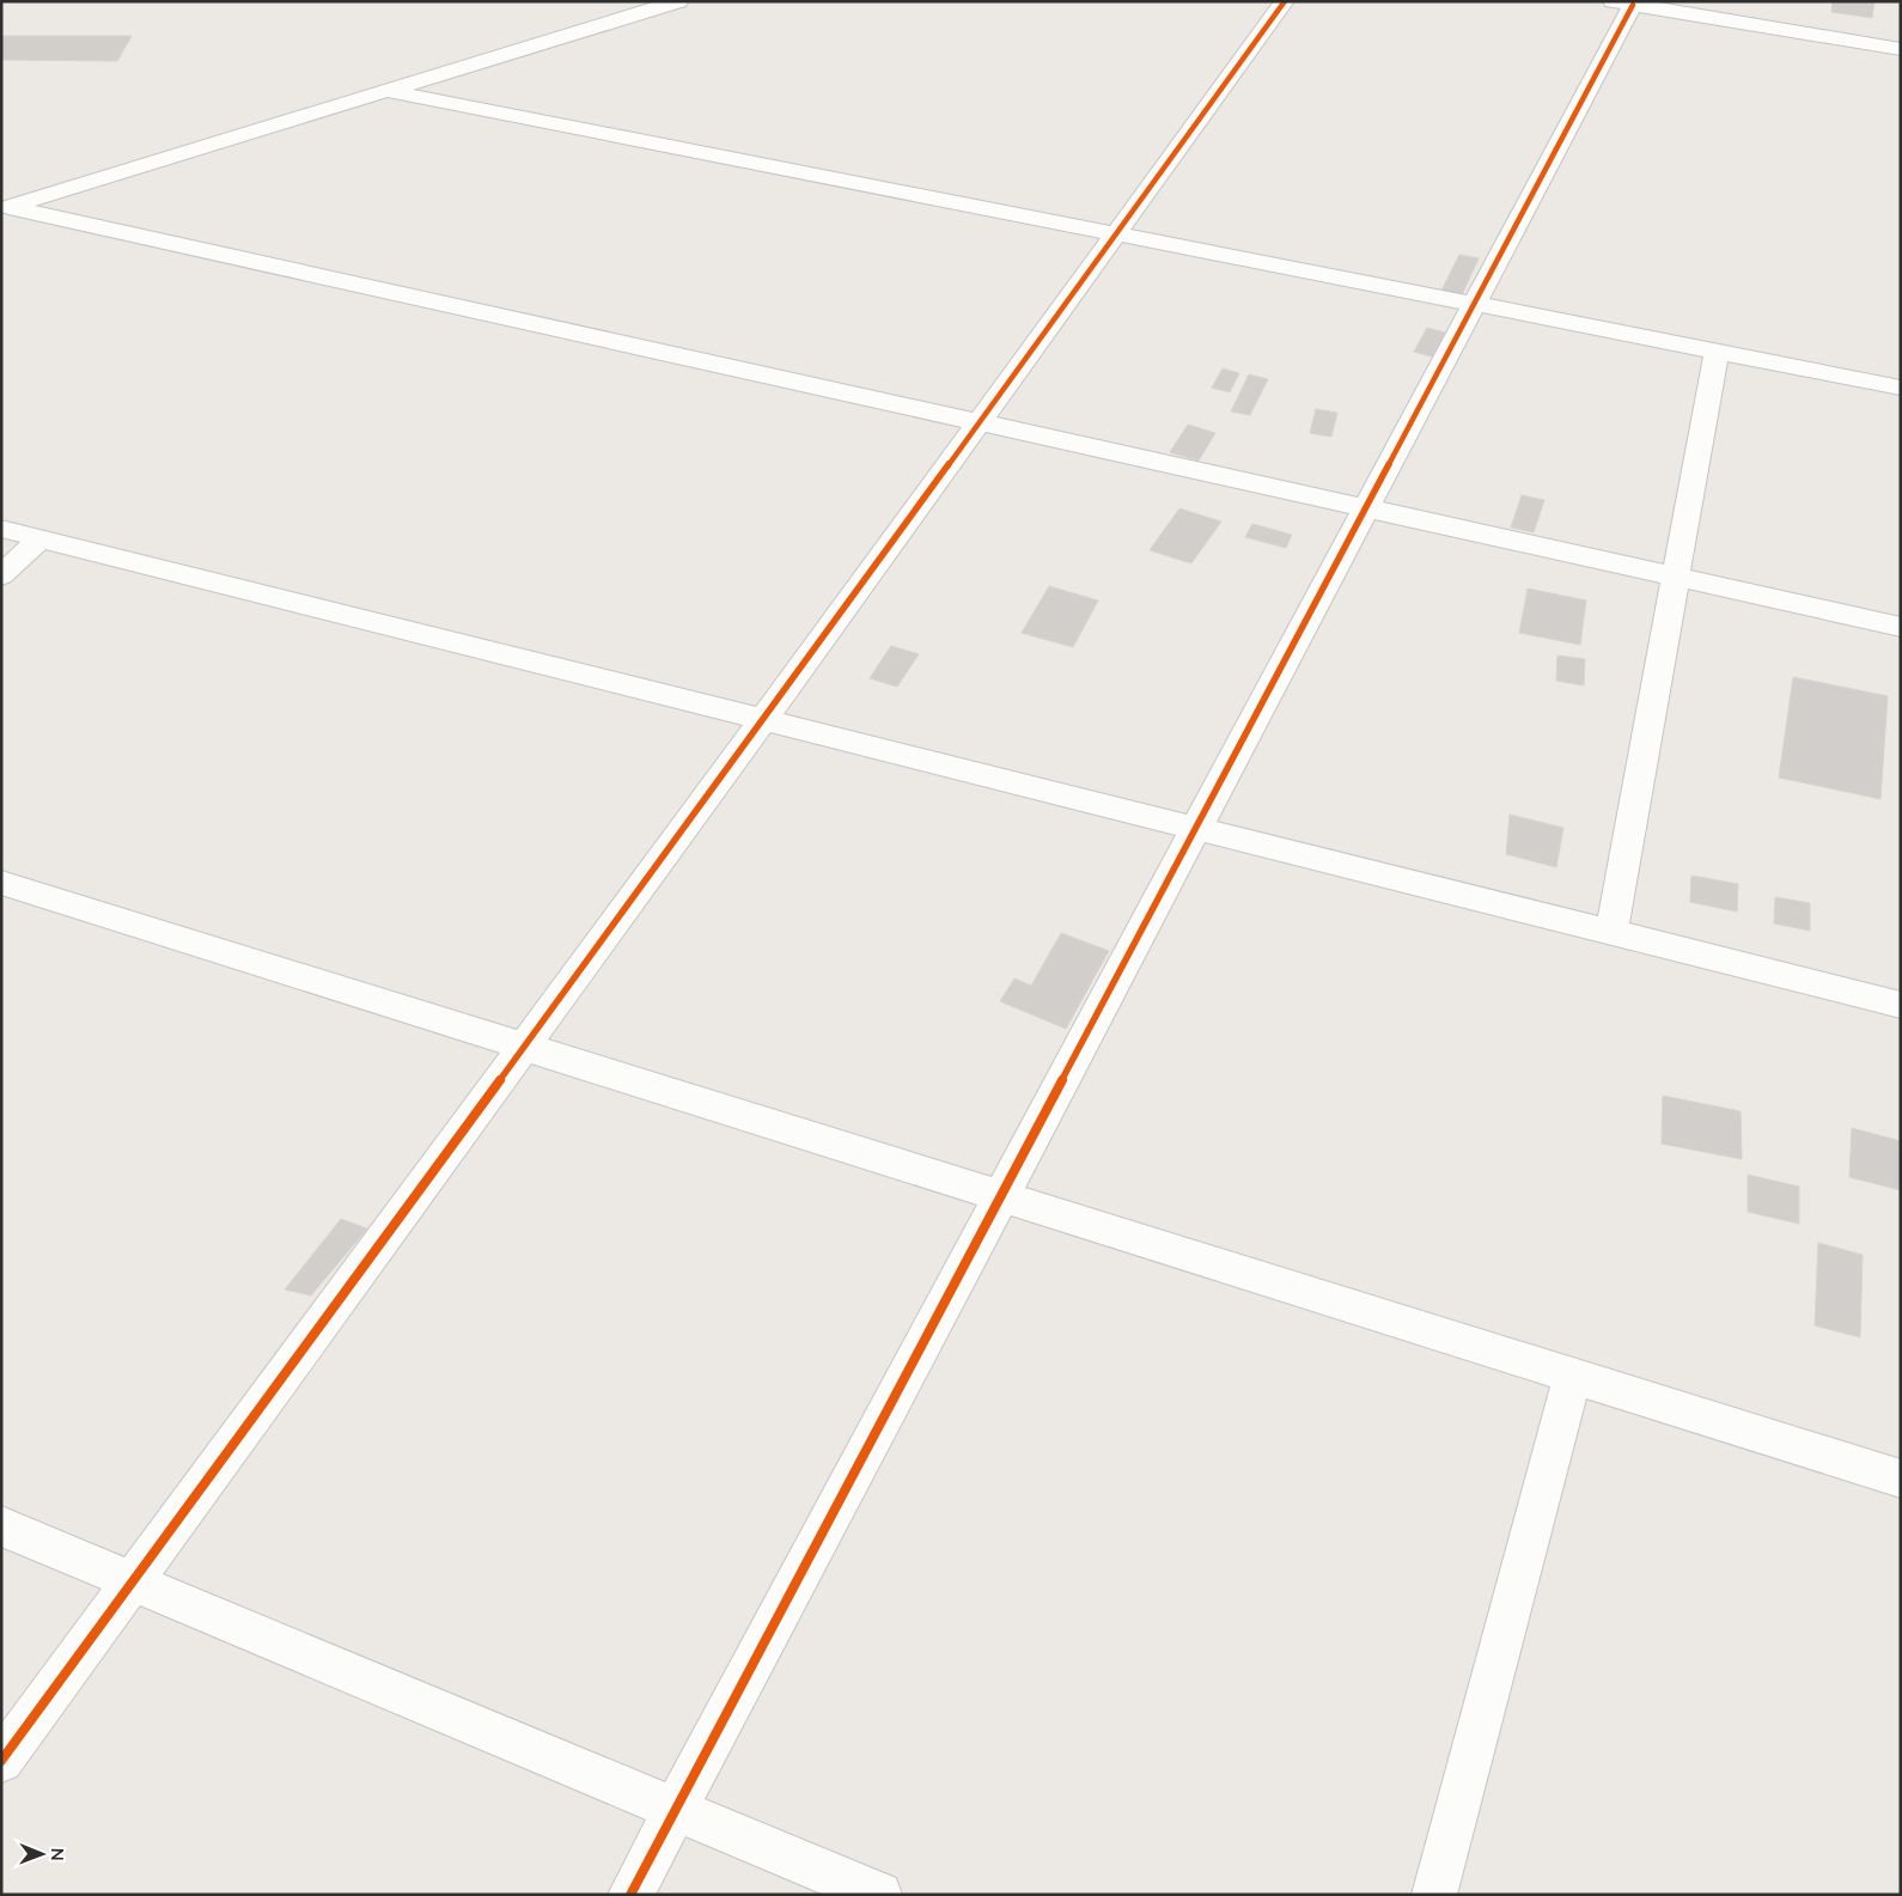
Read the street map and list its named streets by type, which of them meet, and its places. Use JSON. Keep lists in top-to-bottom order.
{
  "north": "right"
}
